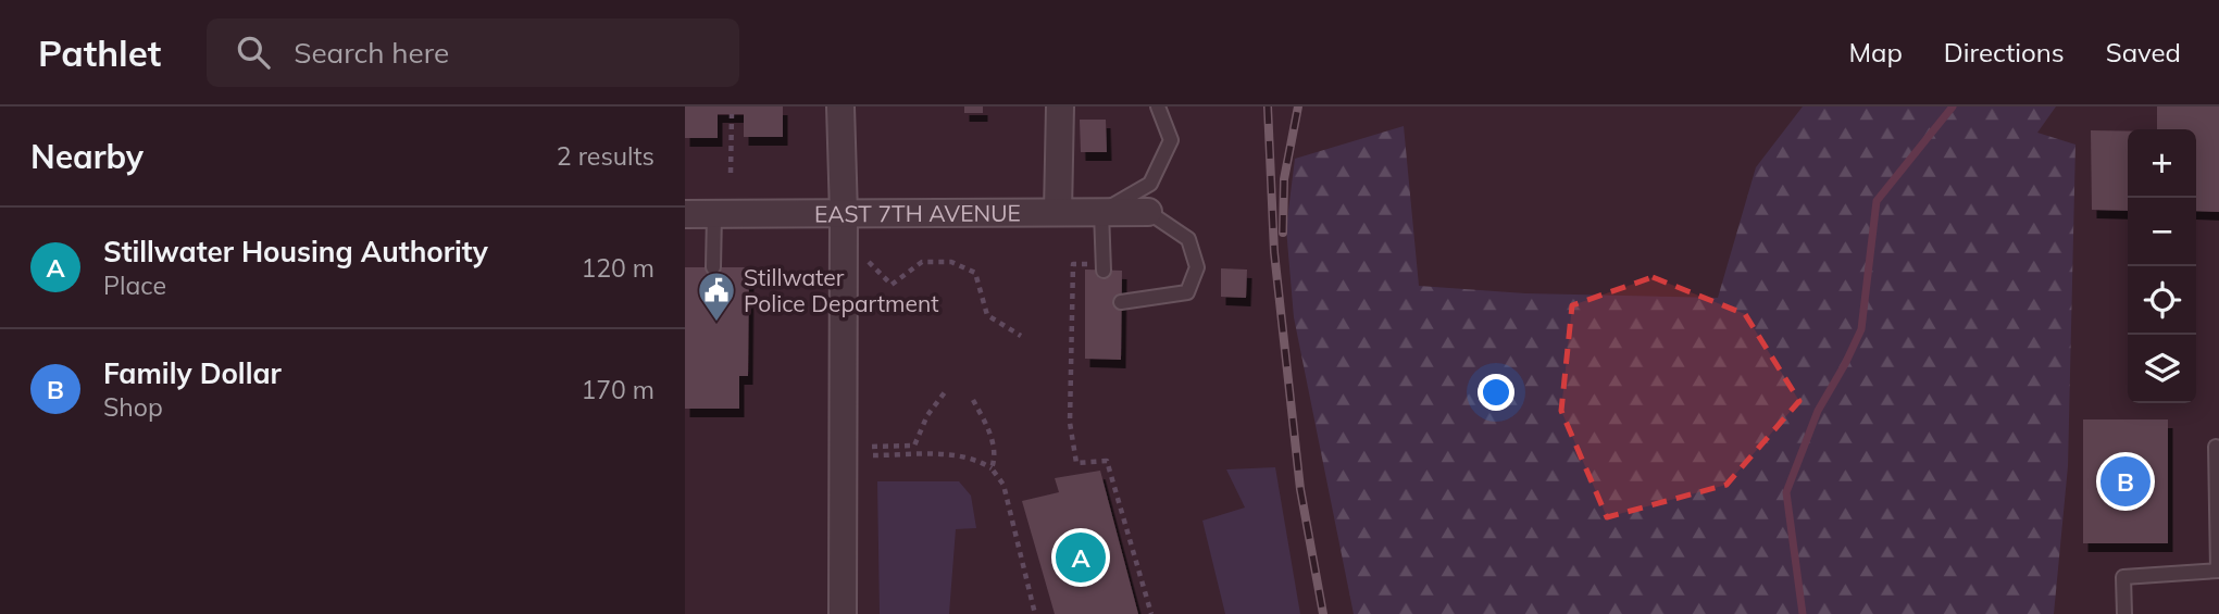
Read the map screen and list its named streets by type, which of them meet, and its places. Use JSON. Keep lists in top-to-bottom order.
{
  "streets": {
    "street": ["EAST 7TH AVENUE"]
  },
  "places": {
    "public building": ["Stillwater Police Department"]
  },
  "page": {
    "header": "Pathlet",
    "search": "Search here",
    "nav": ["Map", "Directions", "Saved"],
    "heading": ["Nearby", "2 results"],
    "map_buttons": ["+", "−"],
    "list": [
      {
        "mark": "A",
        "name": "Stillwater Housing Authority",
        "note": "Place",
        "value": "120 m"
      },
      {
        "mark": "B",
        "name": "Family Dollar",
        "note": "Shop",
        "value": "170 m"
      }
    ],
    "pins": ["B", "A"]
  }
}
